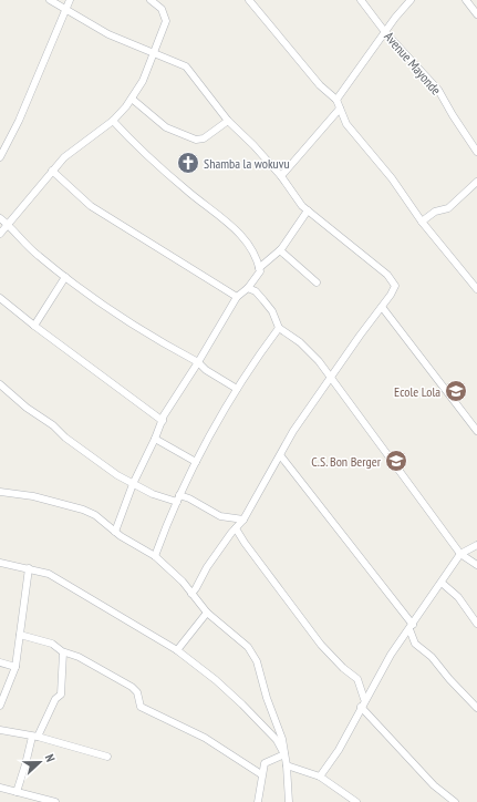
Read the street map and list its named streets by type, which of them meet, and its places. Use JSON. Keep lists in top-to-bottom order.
{
  "streets": {
    "street": ["Avenue Mayonde"]
  },
  "places": {
    "church": ["Shamba la wokuvu"],
    "school or university": ["Ecole Lola", "C.S. Bon Berger"]
  },
  "north": "right"
}
